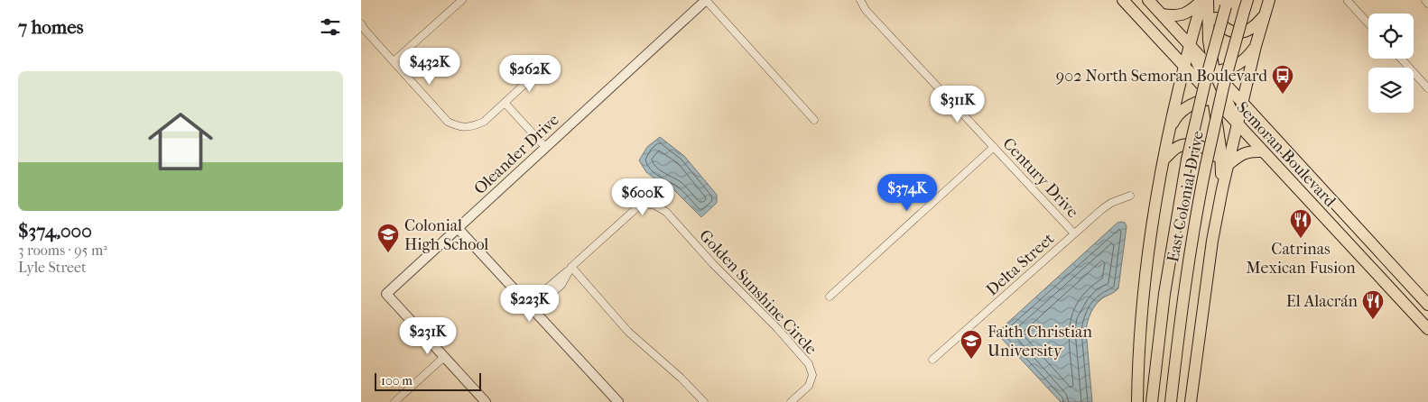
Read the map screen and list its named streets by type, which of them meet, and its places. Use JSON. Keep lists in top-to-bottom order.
{
  "streets": {
    "main road": ["Semoran Boulevard", "East Colonial Drive"],
    "street": [
      "Oleander Drive",
      "Century Drive",
      "Delta Street",
      "Golden Sunshine Circle"
    ]
  },
  "crossings": [
    ["Century Drive", "Delta Street"]
  ],
  "places": {
    "bus stop": ["902 North Semoran Boulevard"],
    "restaurant": ["Catrinas Mexican Fusion", "El Alacrán"],
    "school or university": ["Colonial High School", "Faith Christian University"]
  },
  "scale_bar": "100 m",
  "page": {
    "heading": "7 homes",
    "price": [
      "$432K",
      "$262K",
      "$311K",
      "$374K",
      "$600K",
      "$223K",
      "$231K"
    ],
    "list": [
      {
        "name": "$374,000",
        "note": "3 rooms · 95 m² · Lyle Street"
      }
    ],
    "scale": "100 m"
  }
}
